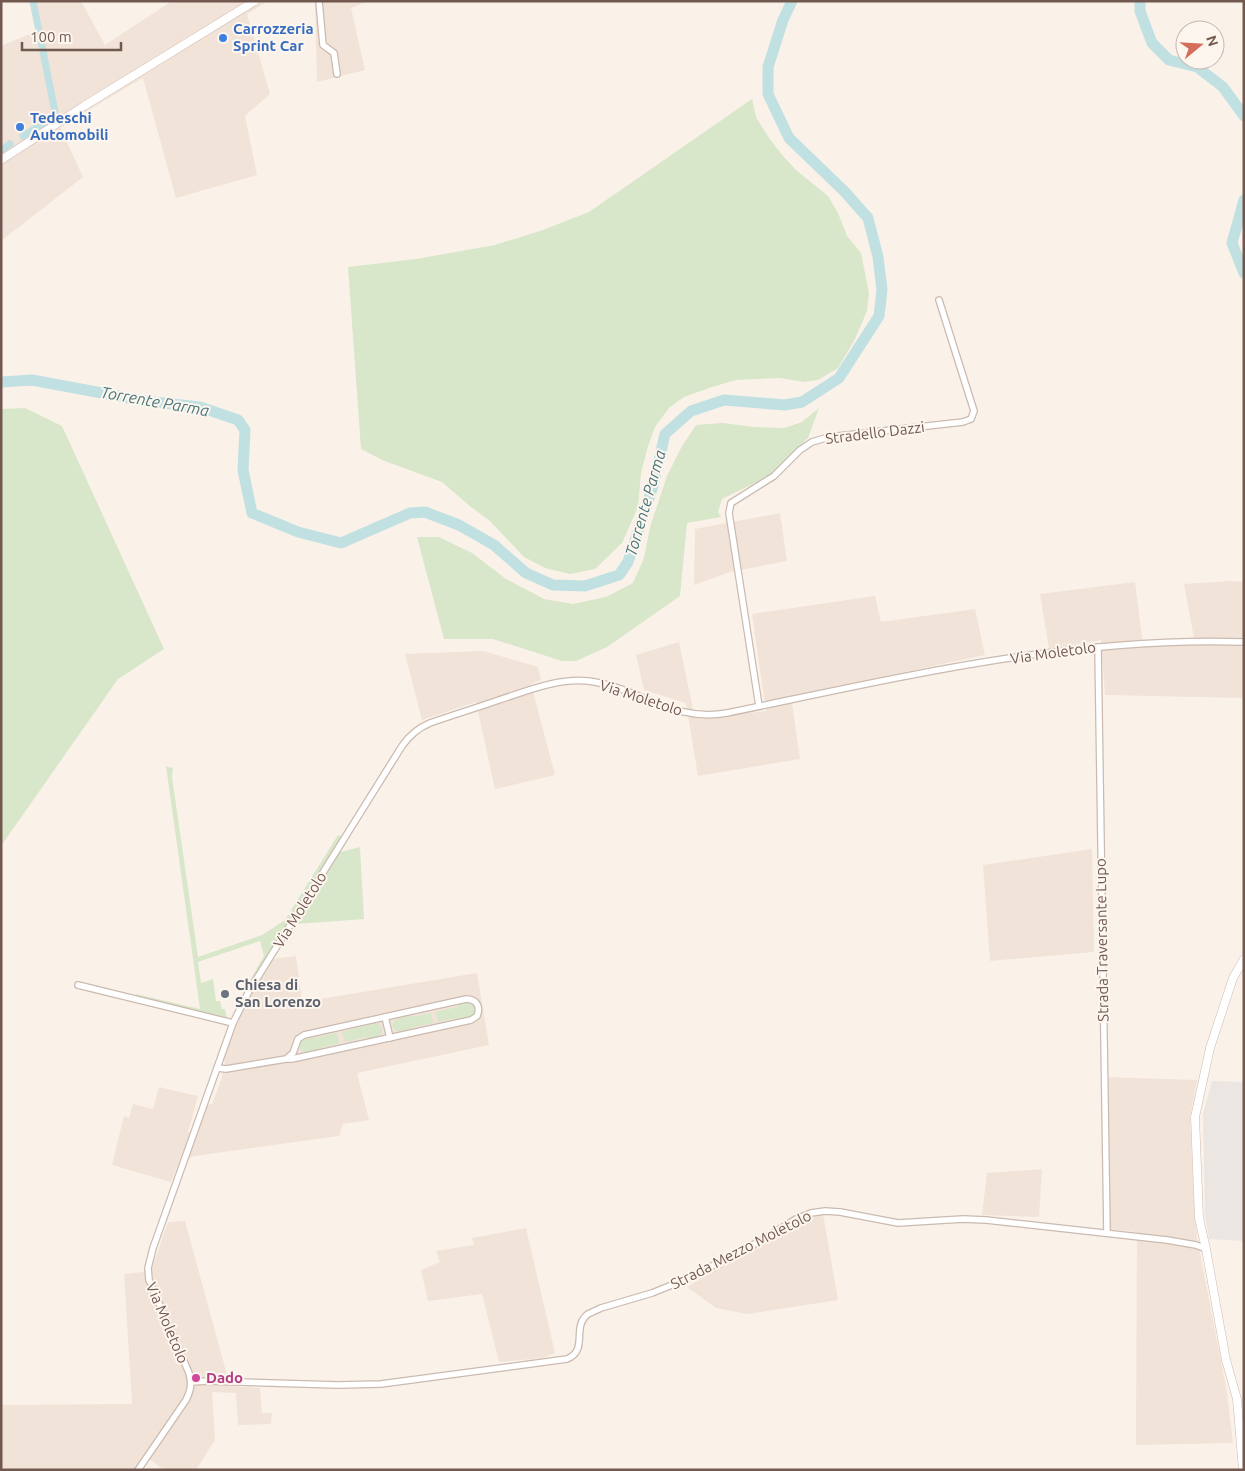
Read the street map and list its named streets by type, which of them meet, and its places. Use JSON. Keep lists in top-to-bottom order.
{
  "streets": {
    "street": [
      "Stradello Dazzi",
      "Via Moletolo",
      "Strada Traversante Lupo",
      "Strada Mezzo Moletolo"
    ]
  },
  "crossings": [
    ["Stradello Dazzi", "Via Moletolo"],
    ["Via Moletolo", "Strada Traversante Lupo"],
    ["Via Moletolo", "Strada Mezzo Moletolo"],
    ["Strada Traversante Lupo", "Strada Mezzo Moletolo"]
  ],
  "water": ["Torrente Parma"],
  "places": [
    "Carrozzeria Sprint Car",
    "Tedeschi Automobili",
    "Chiesa di San Lorenzo",
    "Dado"
  ],
  "scale_bar": "100 m",
  "north": "right"
}
